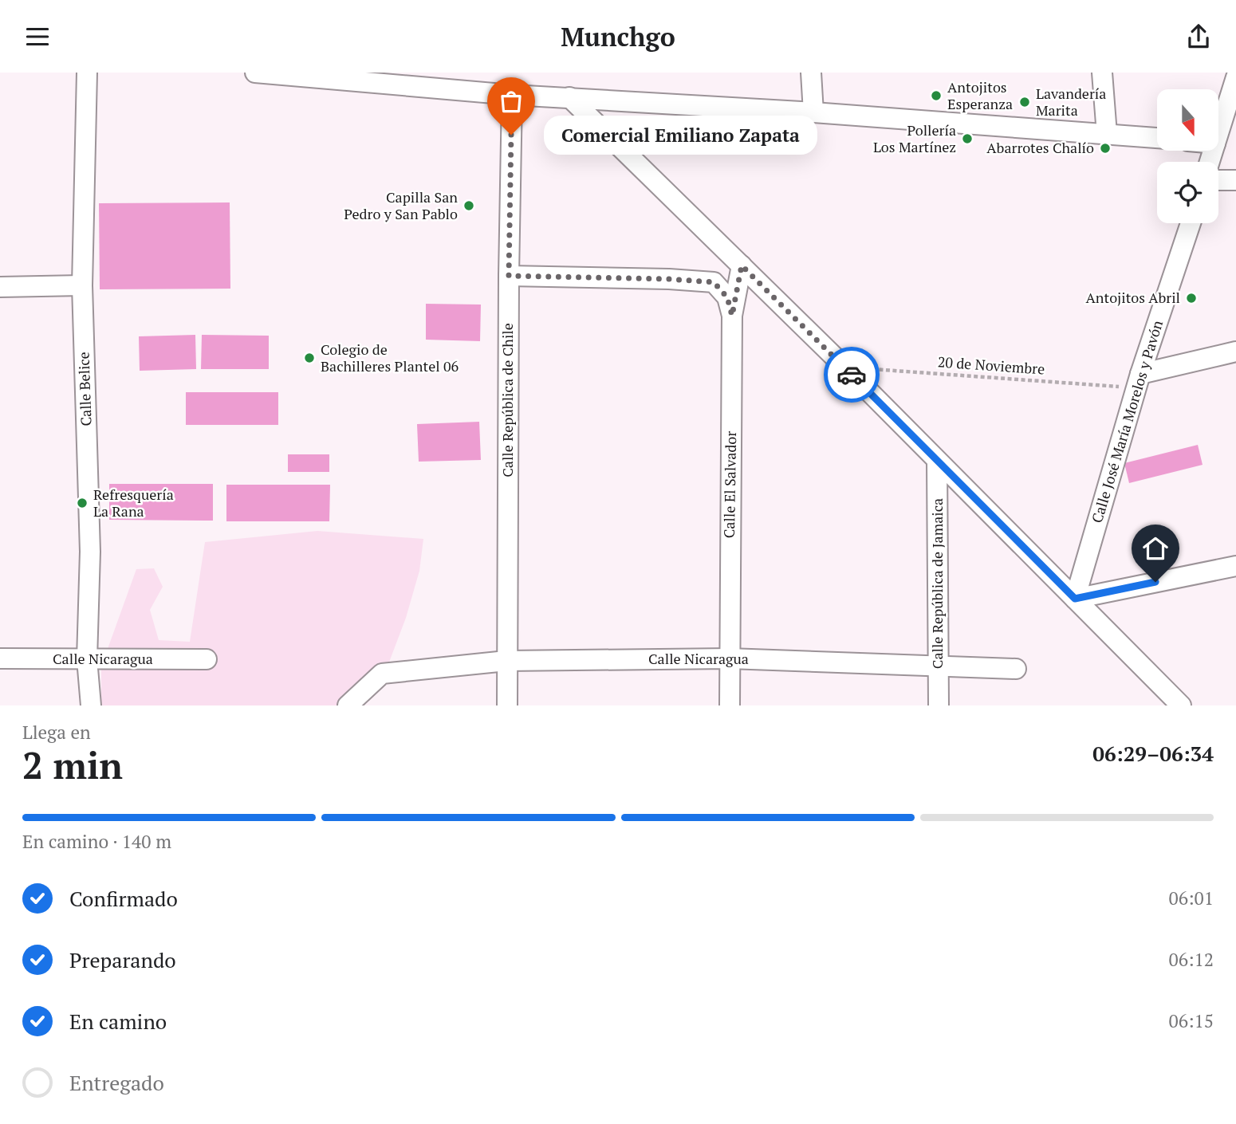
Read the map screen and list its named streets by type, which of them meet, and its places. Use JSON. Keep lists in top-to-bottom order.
{
  "streets": {
    "street": [
      "Calle Belice",
      "Calle República de Chile",
      "Calle José María Morelos y Pavón",
      "Calle El Salvador",
      "Calle República de Jamaica",
      "Calle Nicaragua"
    ],
    "path": ["20 de Noviembre"]
  },
  "crossings": [
    ["20 de Noviembre", "Calle José María Morelos y Pavón"],
    ["Calle Belice", "Calle Nicaragua"],
    ["Calle República de Chile", "Calle Nicaragua"],
    ["Calle El Salvador", "Calle Nicaragua"],
    ["Calle República de Jamaica", "Calle Nicaragua"]
  ],
  "places": [
    "Antojitos Esperanza",
    "Lavandería Marita",
    "Comercial Emiliano Zapata",
    "Pollería Los Martínez",
    "Abarrotes Chalío",
    "Capilla San Pedro y San Pablo",
    "Antojitos Abril",
    "Colegio de Bachilleres Plantel 06",
    "Refresquería La Rana"
  ],
  "north": "bottom",
  "page": {
    "header": "Munchgo",
    "bubble": "Comercial Emiliano Zapata",
    "heading": ["2 min", "Llega en", "06:29–06:34"],
    "bar": "En camino · 140 m",
    "list": [
      ["Confirmado", "06:01"],
      ["Preparando", "06:12"],
      ["En camino", "06:15"],
      "Entregado"
    ]
  }
}
